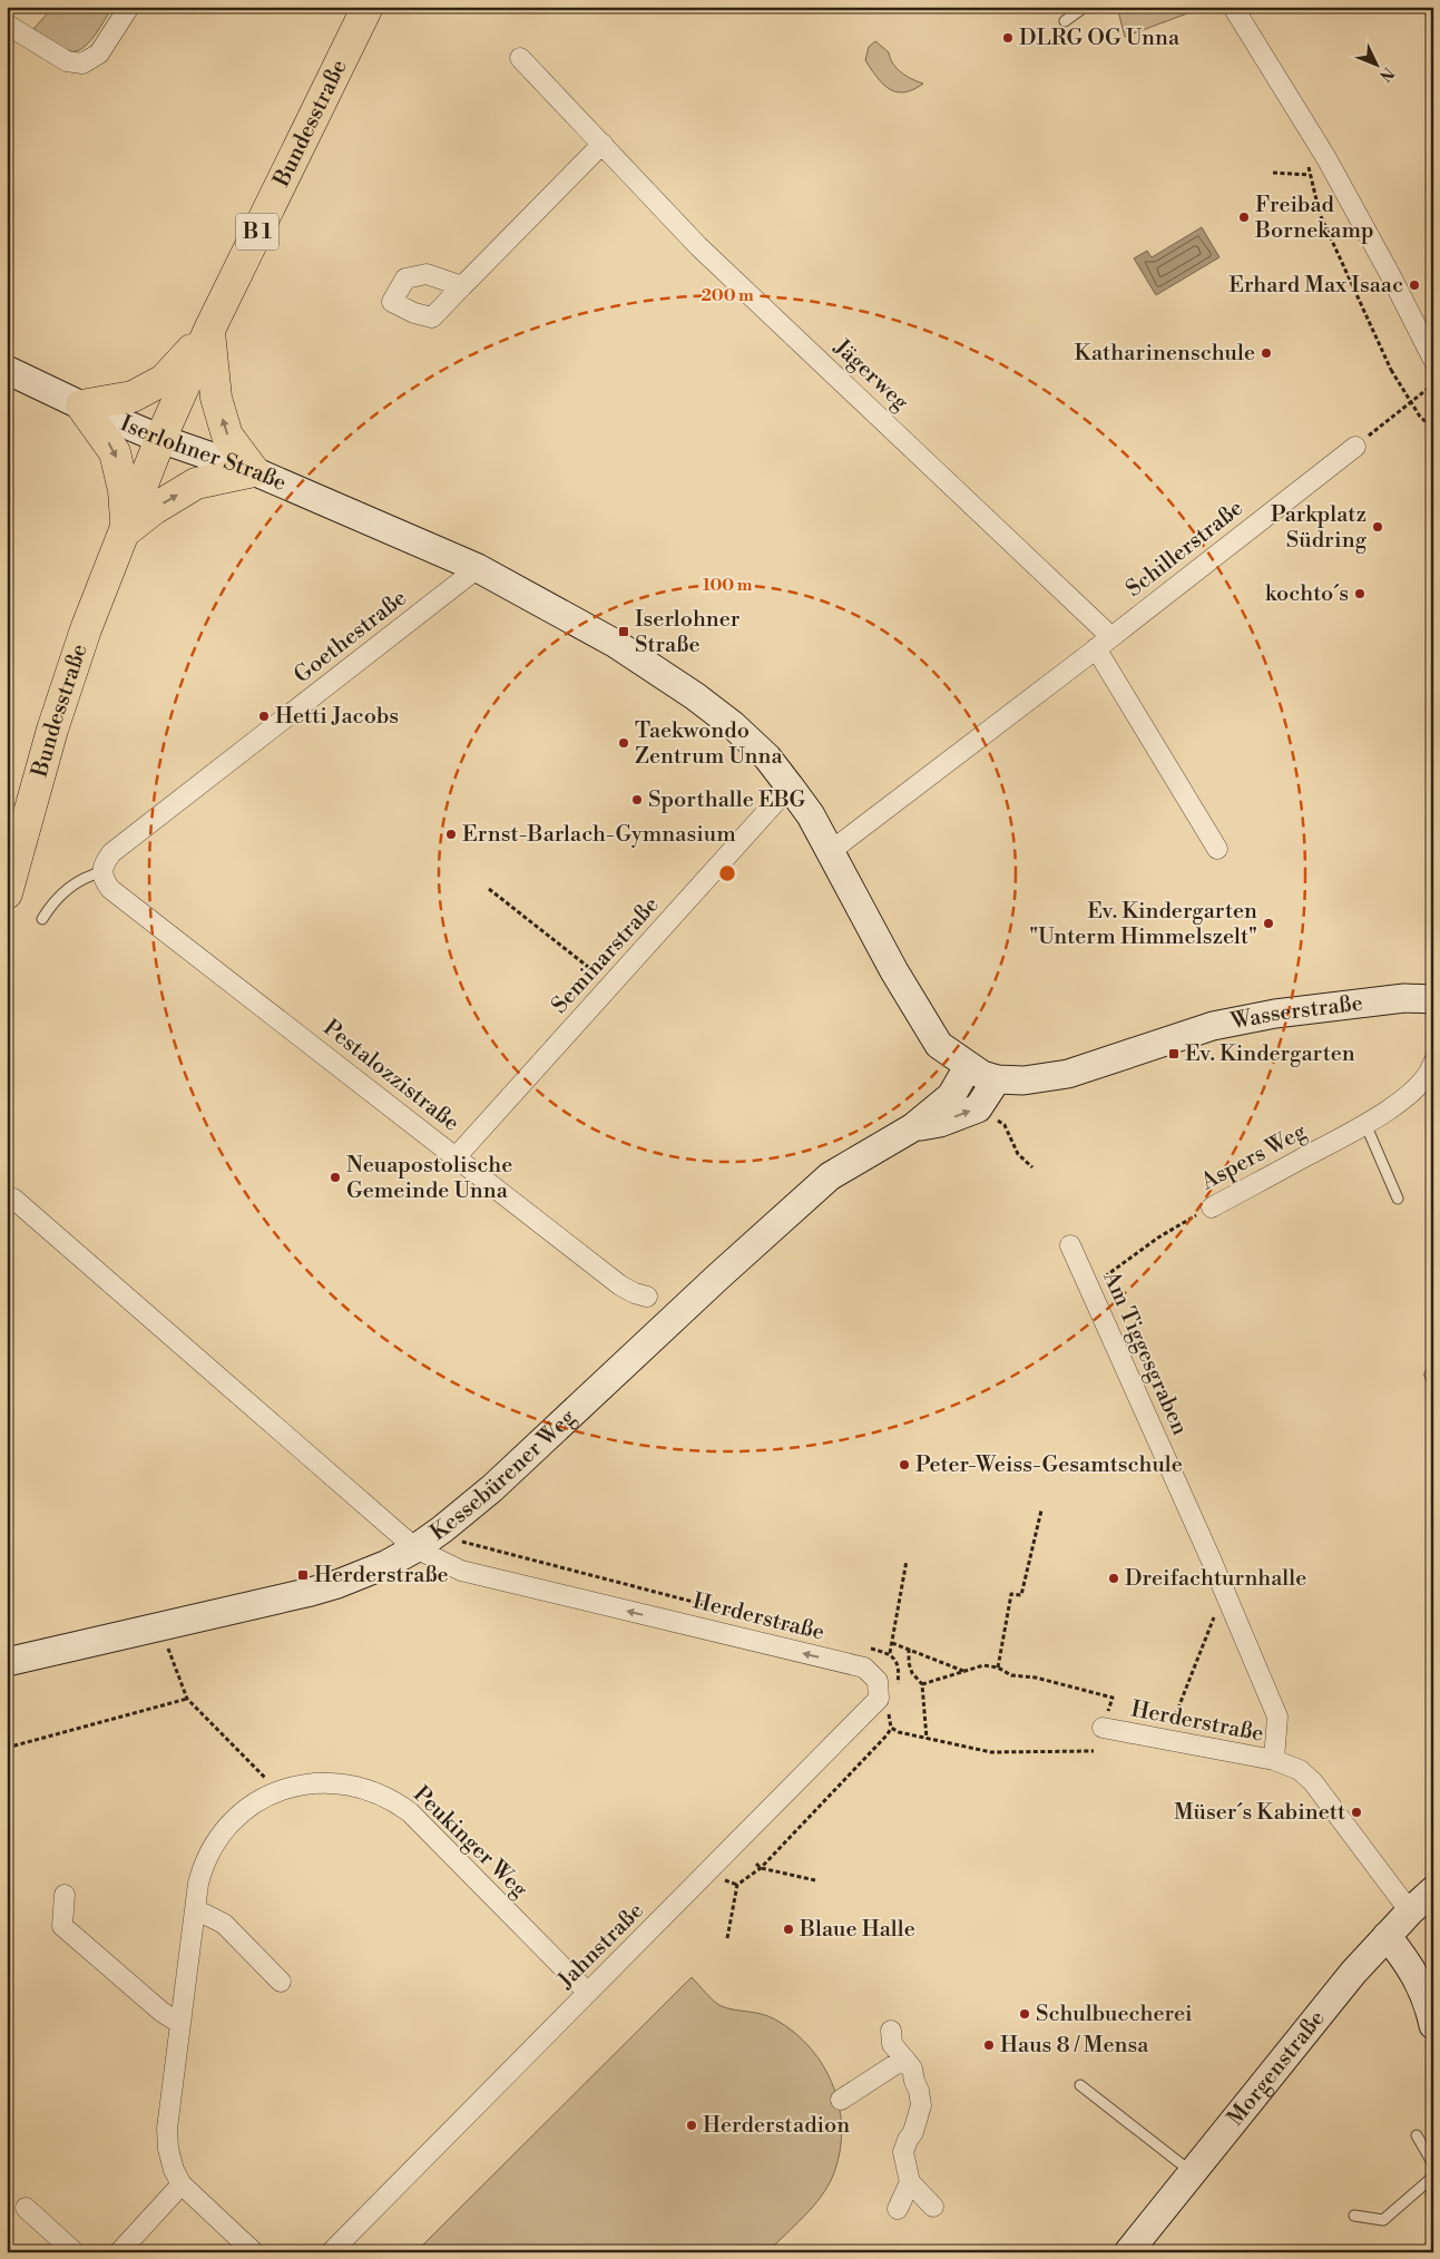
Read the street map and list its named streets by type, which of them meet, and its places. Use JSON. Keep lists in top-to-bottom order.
{
  "streets": {
    "main road": [
      "Bundesstraße",
      "B 1",
      "Iserlohner Straße",
      "Wasserstraße",
      "Kessebürener Weg",
      "Morgenstraße"
    ],
    "street": [
      "Jägerweg",
      "Schillerstraße",
      "Goethestraße",
      "Seminarstraße",
      "Pestalozzistraße",
      "Aspers Weg",
      "Am Tiggesgraben",
      "Herderstraße",
      "Peukinger Weg",
      "Jahnstraße"
    ]
  },
  "crossings": [
    ["Bundesstraße", "B 1"],
    ["B 1", "Iserlohner Straße"],
    ["Jägerweg", "Schillerstraße"],
    ["Iserlohner Straße", "Schillerstraße"],
    ["Iserlohner Straße", "Goethestraße"],
    ["Iserlohner Straße", "Seminarstraße"],
    ["Iserlohner Straße", "Wasserstraße"],
    ["Iserlohner Straße", "Kessebürener Weg"],
    ["Goethestraße", "Pestalozzistraße"],
    ["Seminarstraße", "Pestalozzistraße"],
    ["Wasserstraße", "Kessebürener Weg"],
    ["Aspers Weg", "Am Tiggesgraben"],
    ["Am Tiggesgraben", "Herderstraße"],
    ["Kessebürener Weg", "Herderstraße"],
    ["Herderstraße", "Jahnstraße"],
    ["Herderstraße", "Morgenstraße"],
    ["Peukinger Weg", "Jahnstraße"]
  ],
  "places": {
    "other": [
      "DLRG OG Unna",
      "Freibad Bornekamp",
      "Erhard Max Isaac",
      "Katharinenschule",
      "Parkplatz Südring",
      "kochto´s",
      "Hetti Jacobs",
      "Taekwondo Zentrum Unna",
      "Sporthalle EBG",
      "Ernst-Barlach-Gymnasium",
      "Ev. Kindergarten \"Unterm Himmelszelt\"",
      "Neuapostolische Gemeinde Unna",
      "Peter-Weiss-Gesamtschule",
      "Dreifachturnhalle",
      "Müser´s Kabinett",
      "Blaue Halle",
      "Schulbuecherei",
      "Haus 8 / Mensa",
      "Herderstadion"
    ],
    "transit": ["Iserlohner Straße", "Ev. Kindergarten", "Herderstraße"]
  },
  "north": "bottom right",
  "rings": ["200 m", "100 m"]
}
